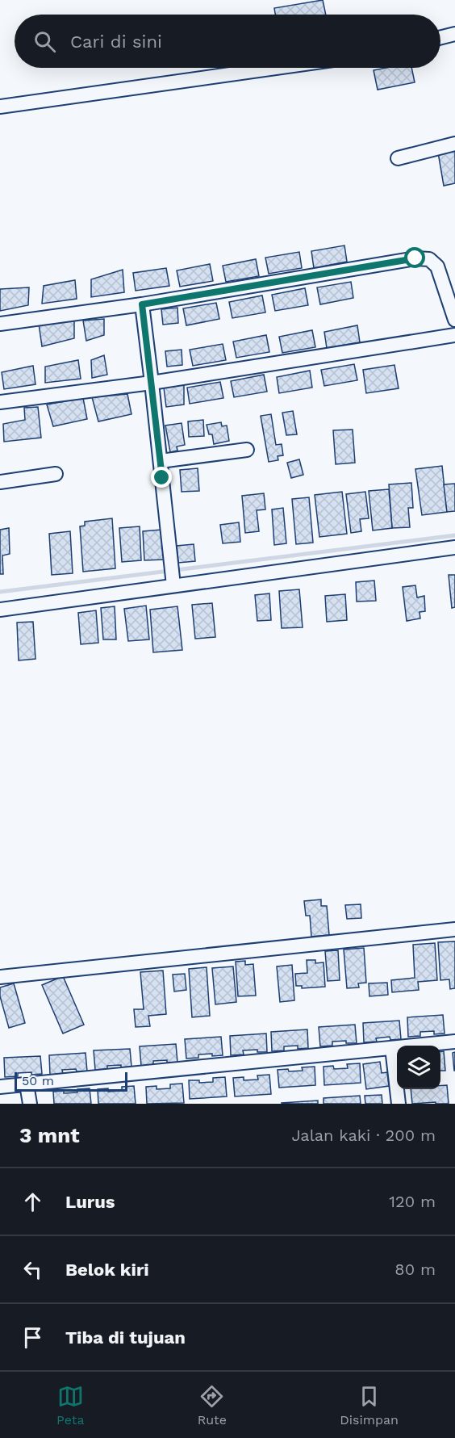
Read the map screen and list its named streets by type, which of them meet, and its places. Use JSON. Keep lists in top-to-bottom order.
{
  "scale_bar": "50 m",
  "page": {
    "search": "Cari di sini",
    "scale": "50 m",
    "heading": ["3 mnt", "Jalan kaki · 200 m"],
    "list": [
      ["Lurus", "120 m"],
      ["Belok kiri", "80 m"],
      "Tiba di tujuan"
    ],
    "nav": ["Peta", "Rute", "Disimpan"]
  }
}
